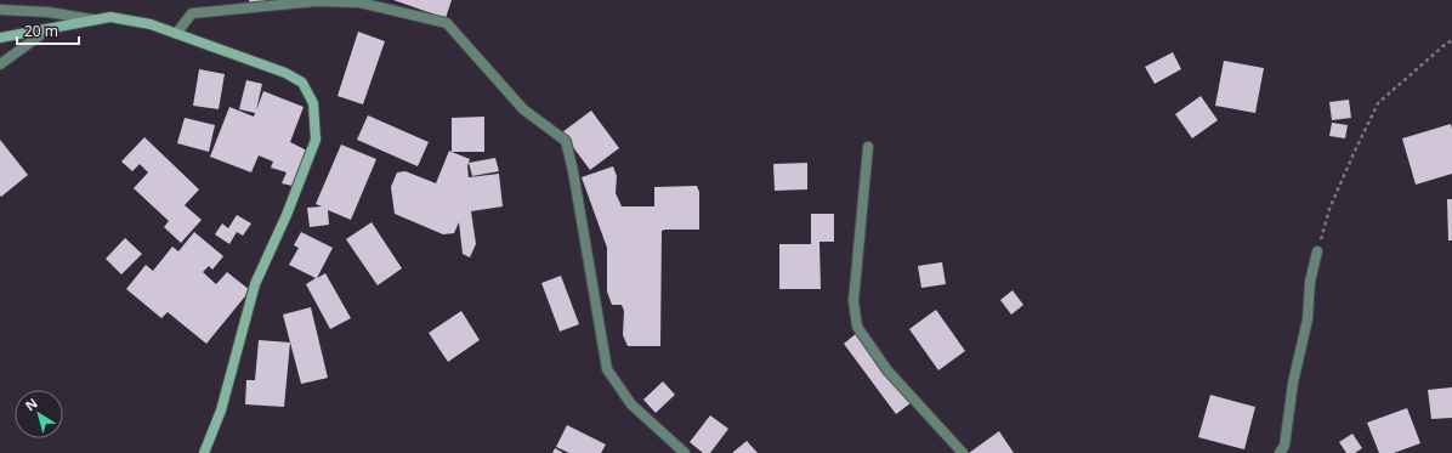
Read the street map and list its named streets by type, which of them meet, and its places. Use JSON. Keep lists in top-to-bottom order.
{
  "scale_bar": "20 m",
  "north": "top left"
}
